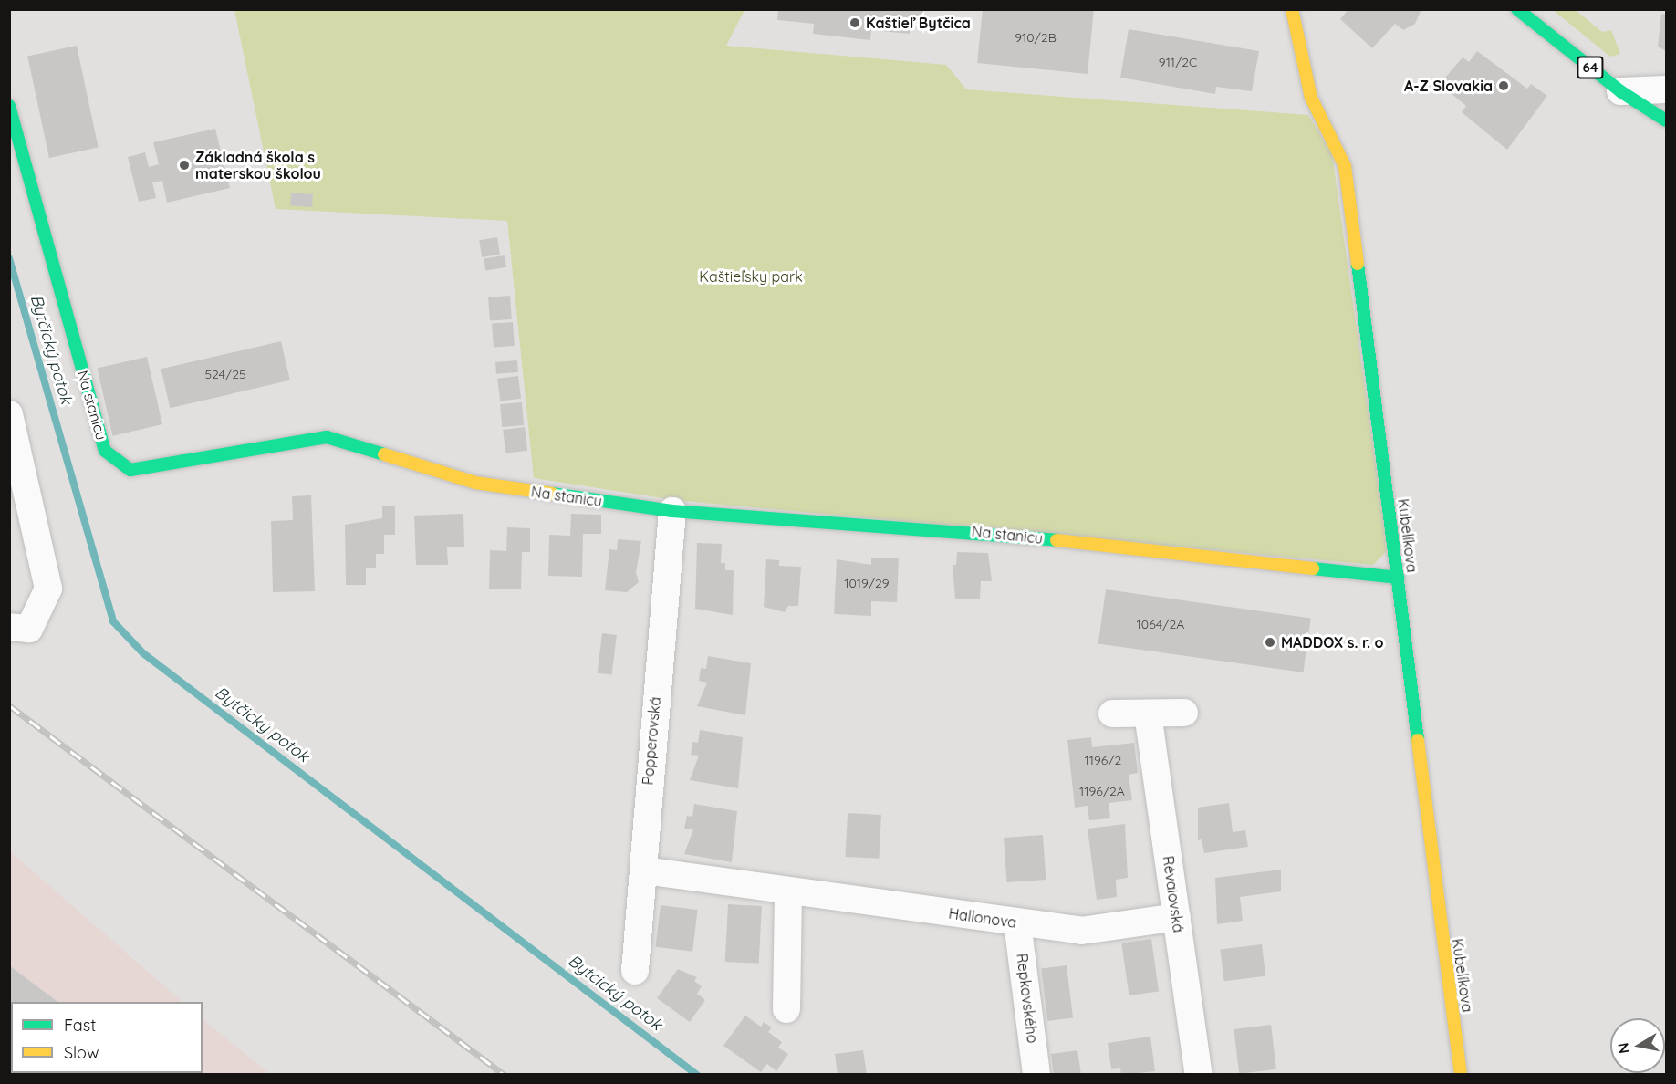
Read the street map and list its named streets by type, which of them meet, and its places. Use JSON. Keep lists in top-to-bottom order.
{
  "streets": {
    "street": [
      "64",
      "Na stanicu",
      "Kubelíkova",
      "Popperovská",
      "Révaiovská",
      "Hallonova",
      "Repkovského"
    ]
  },
  "crossings": [
    ["Na stanicu", "Kubelíkova"],
    ["Na stanicu", "Popperovská"],
    ["Popperovská", "Hallonova"],
    ["Révaiovská", "Hallonova"],
    ["Hallonova", "Repkovského"]
  ],
  "water": ["Bytčický potok"],
  "parks": ["Kaštieľsky park"],
  "places": [
    "Kaštieľ Bytčica",
    "A-Z Slovakia",
    "Základná škola s materskou školou",
    "MADDOX s. r. o"
  ],
  "house_numbers": [
    "910/2B",
    "911/2C",
    "524/25",
    "1019/29",
    "1064/2A",
    "1196/2",
    "1196/2A"
  ],
  "legend": ["Fast", "Slow"],
  "north": "left"
}
